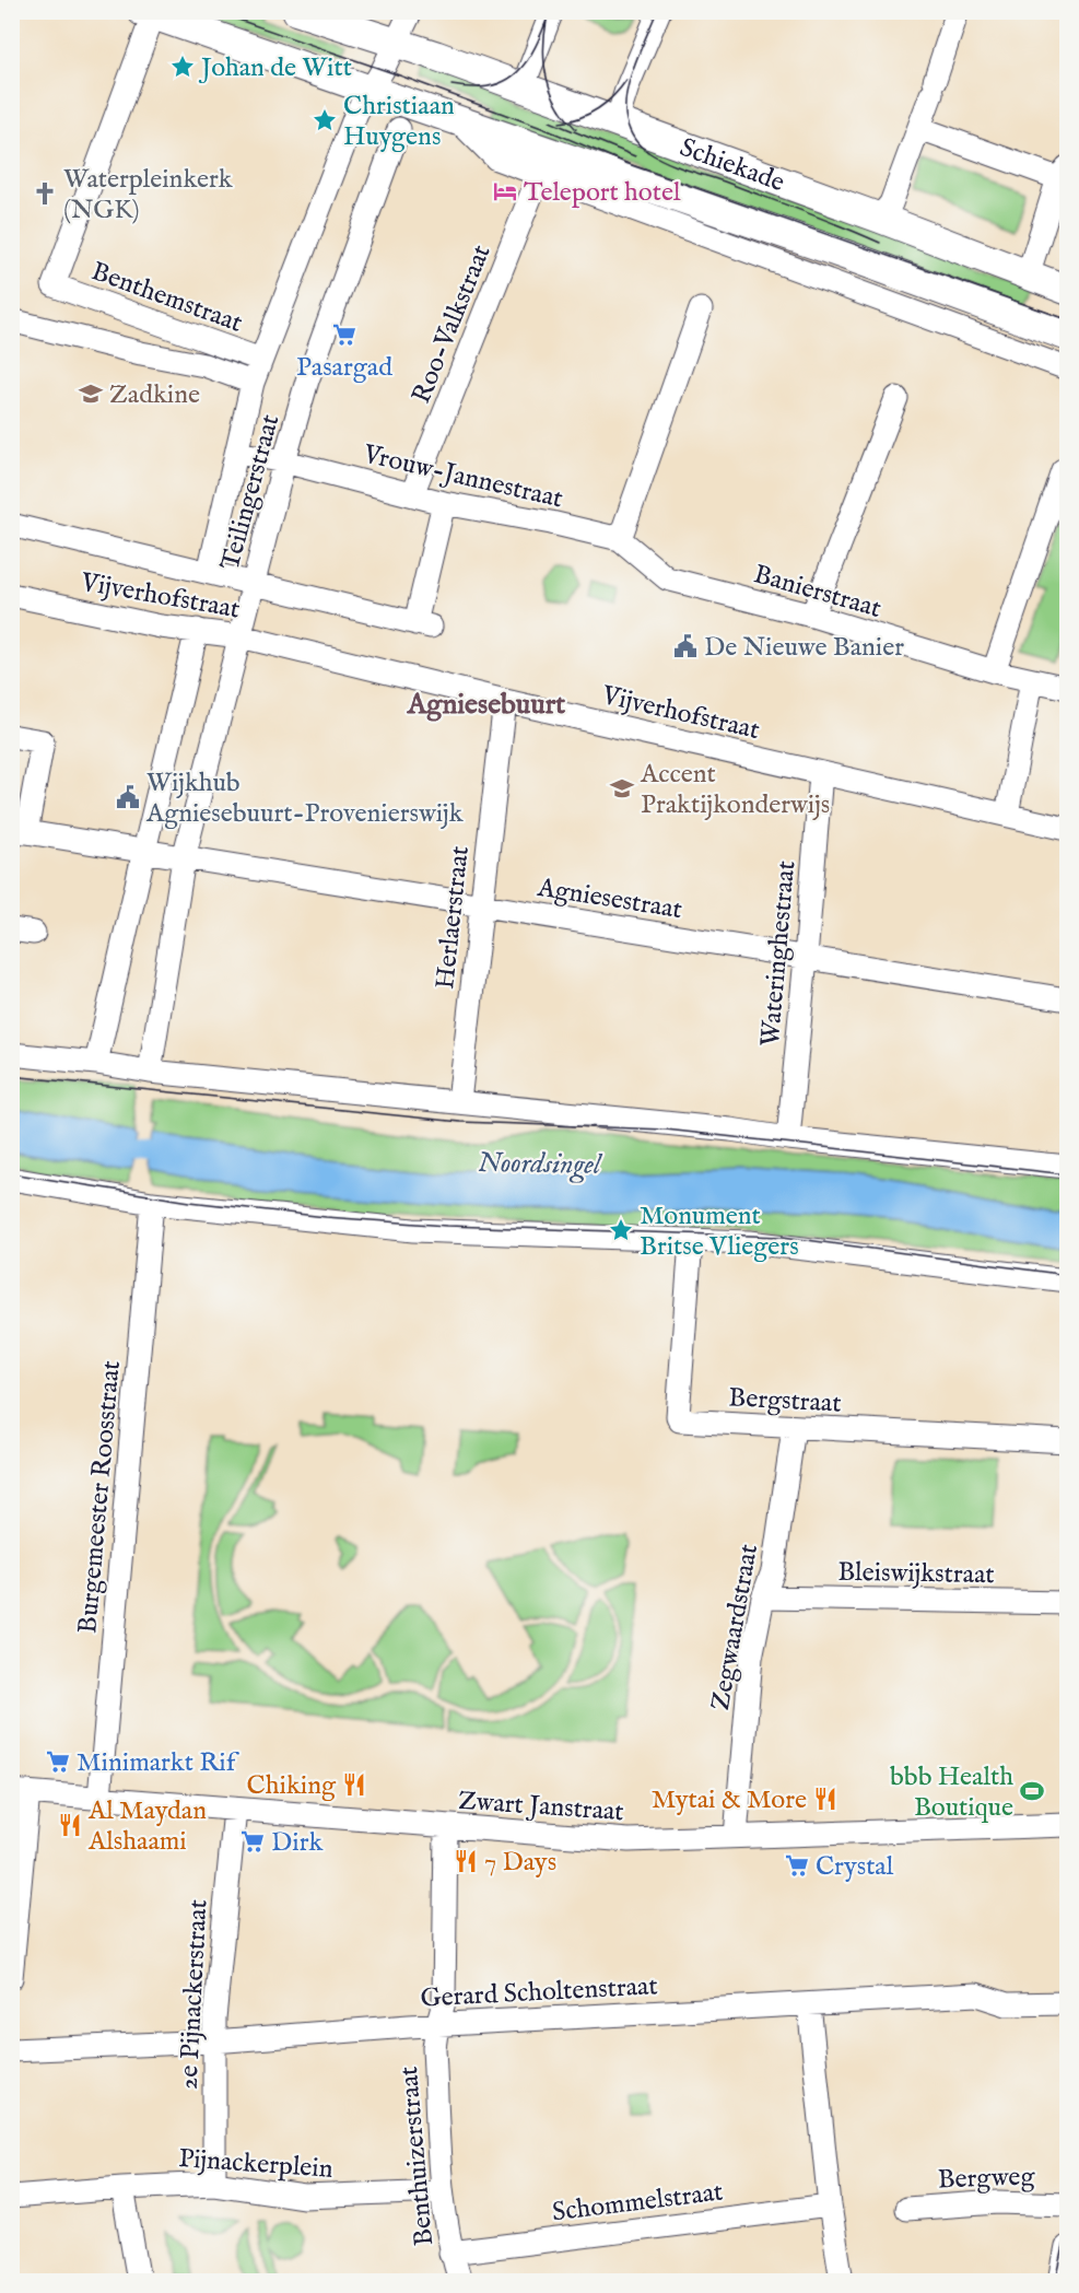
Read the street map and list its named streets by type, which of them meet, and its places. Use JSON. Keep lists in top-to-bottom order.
{
  "streets": {
    "main road": ["Schiekade"],
    "street": [
      "Benthemstraat",
      "Roo-Valkstraat",
      "Vrouw-Jannestraat",
      "Teilingerstraat",
      "Banierstraat",
      "Vijverhofstraat",
      "Agniesestraat",
      "Herlaerstraat",
      "Wateringhestraat",
      "Bergstraat",
      "Burgemeester Roosstraat",
      "Bleiswijkstraat",
      "Zegwaardstraat",
      "Zwart Janstraat",
      "Gerard Scholtenstraat",
      "2e Pijnackerstraat",
      "Benthuizerstraat",
      "Pijnackerplein",
      "Bergweg",
      "Schommelstraat"
    ]
  },
  "crossings": [
    ["Schiekade", "Benthemstraat"],
    ["Schiekade", "Roo-Valkstraat"],
    ["Schiekade", "Teilingerstraat"],
    ["Benthemstraat", "Teilingerstraat"],
    ["Roo-Valkstraat", "Vrouw-Jannestraat"],
    ["Vrouw-Jannestraat", "Teilingerstraat"],
    ["Vrouw-Jannestraat", "Banierstraat"],
    ["Teilingerstraat", "Vijverhofstraat"],
    ["Teilingerstraat", "Agniesestraat"],
    ["Vijverhofstraat", "Herlaerstraat"],
    ["Vijverhofstraat", "Wateringhestraat"],
    ["Agniesestraat", "Herlaerstraat"],
    ["Agniesestraat", "Wateringhestraat"],
    ["Bergstraat", "Zegwaardstraat"],
    ["Burgemeester Roosstraat", "Zwart Janstraat"],
    ["Bleiswijkstraat", "Zegwaardstraat"],
    ["Zegwaardstraat", "Zwart Janstraat"],
    ["Zwart Janstraat", "2e Pijnackerstraat"],
    ["Zwart Janstraat", "Benthuizerstraat"],
    ["Gerard Scholtenstraat", "2e Pijnackerstraat"],
    ["Gerard Scholtenstraat", "Benthuizerstraat"],
    ["2e Pijnackerstraat", "Pijnackerplein"],
    ["Benthuizerstraat", "Pijnackerplein"],
    ["Benthuizerstraat", "Schommelstraat"]
  ],
  "districts": ["Agniesebuurt"],
  "water": ["Noordsingel"],
  "places": {
    "place": ["Johan de Witt", "Christiaan Huygens", "Monument Britse Vliegers"],
    "hotel": ["Teleport hotel"],
    "church": ["Waterpleinkerk (NGK)"],
    "supermarket": [
      "Pasargad",
      "Minimarkt Rif",
      "Dirk",
      "Crystal"
    ],
    "school or university": ["Zadkine", "Accent Praktijkonderwijs"],
    "public building": ["De Nieuwe Banier", "Wijkhub Agniesebuurt-Provenierswijk"],
    "restaurant": [
      "Chiking",
      "Mytai & More",
      "Al Maydan Alshaami",
      "7 Days"
    ],
    "sports": ["bbb Health Boutique"]
  }
}
